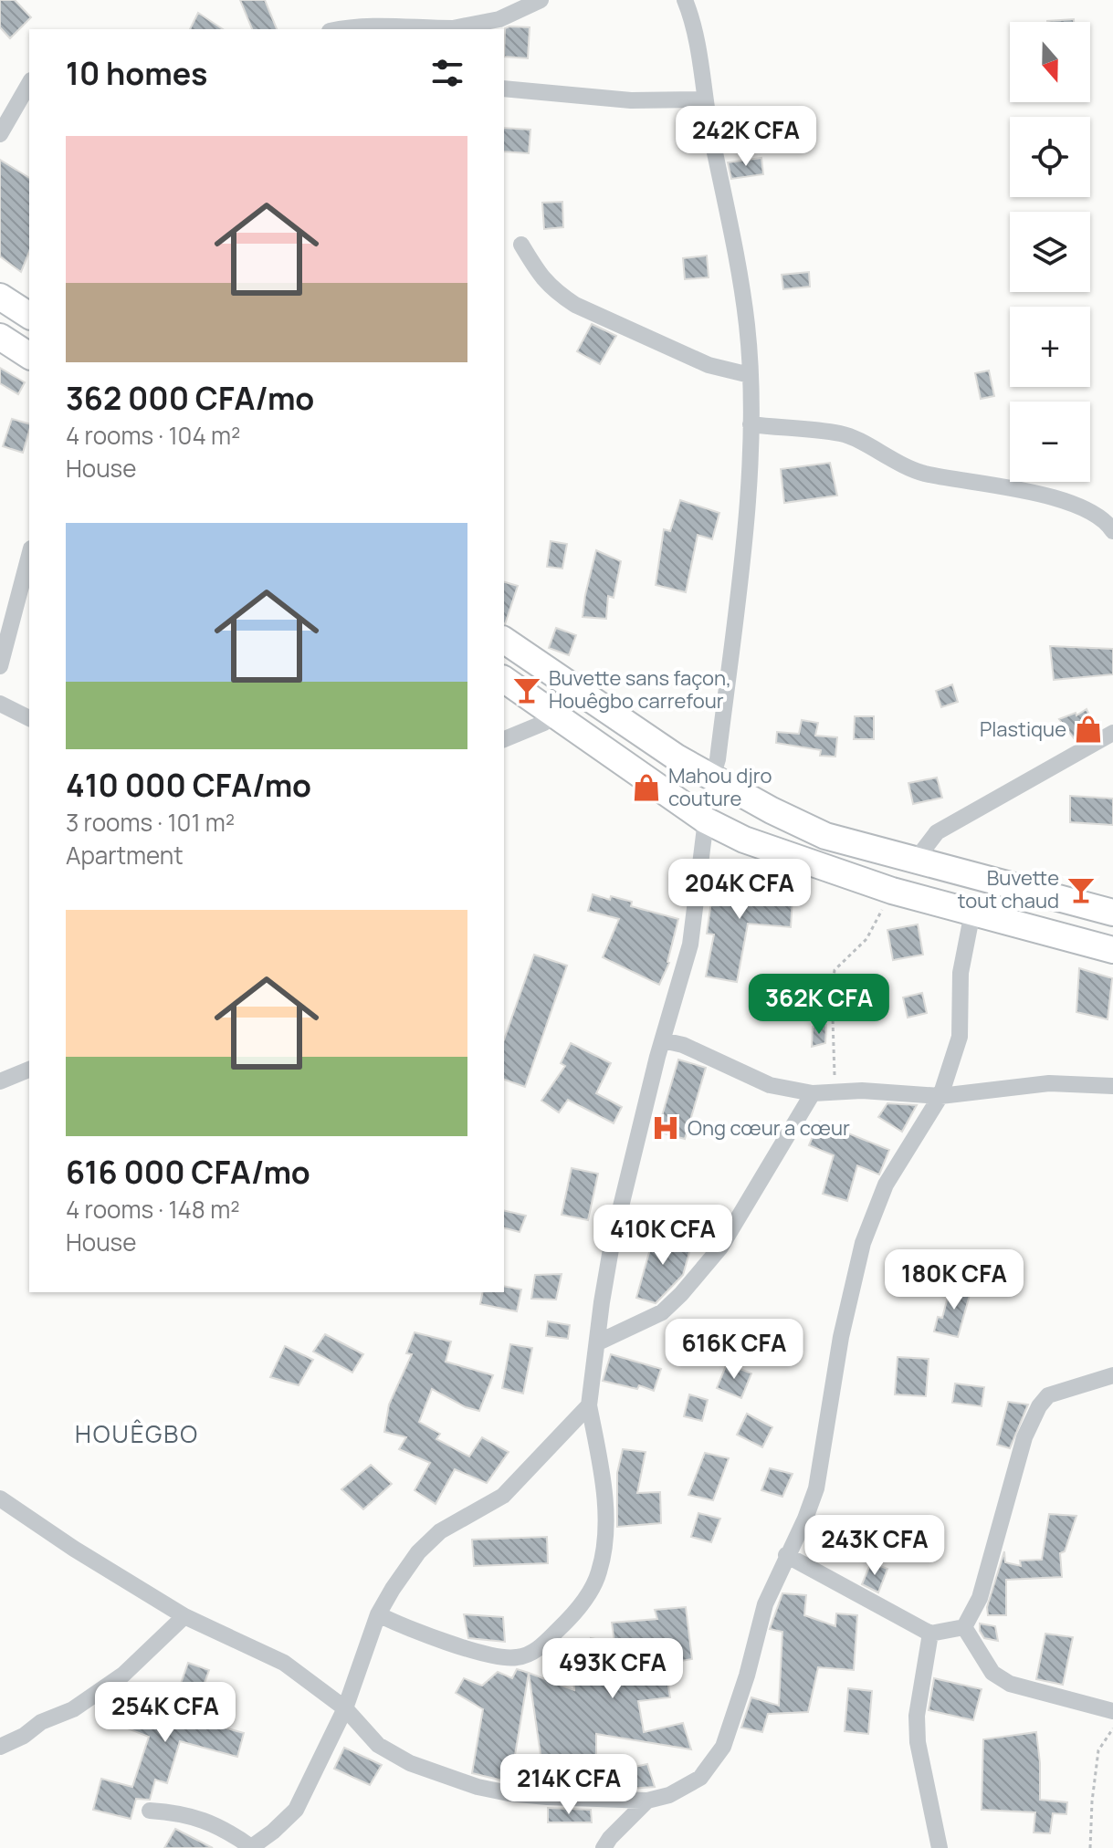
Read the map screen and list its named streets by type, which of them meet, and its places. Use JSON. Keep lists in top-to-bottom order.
{
  "districts": ["HOUÊGBO"],
  "places": {
    "bar": ["Buvette sans façon, Houêgbo carrefour", "Buvette tout chaud"],
    "shop": ["Plastique", "Mahou djro couture"],
    "hospital": ["Ong cœur a cœur"]
  },
  "north": "bottom",
  "page": {
    "map_buttons": ["+", "−"],
    "heading": "10 homes",
    "price": [
      "242K CFA",
      "204K CFA",
      "362K CFA",
      "410K CFA",
      "180K CFA",
      "616K CFA",
      "243K CFA",
      "493K CFA",
      "254K CFA",
      "214K CFA"
    ],
    "list": [
      {
        "name": "362 000 CFA/mo",
        "note": "4 rooms · 104 m² · House"
      },
      {
        "name": "410 000 CFA/mo",
        "note": "3 rooms · 101 m² · Apartment"
      },
      {
        "name": "616 000 CFA/mo",
        "note": "4 rooms · 148 m² · House"
      }
    ]
  }
}
